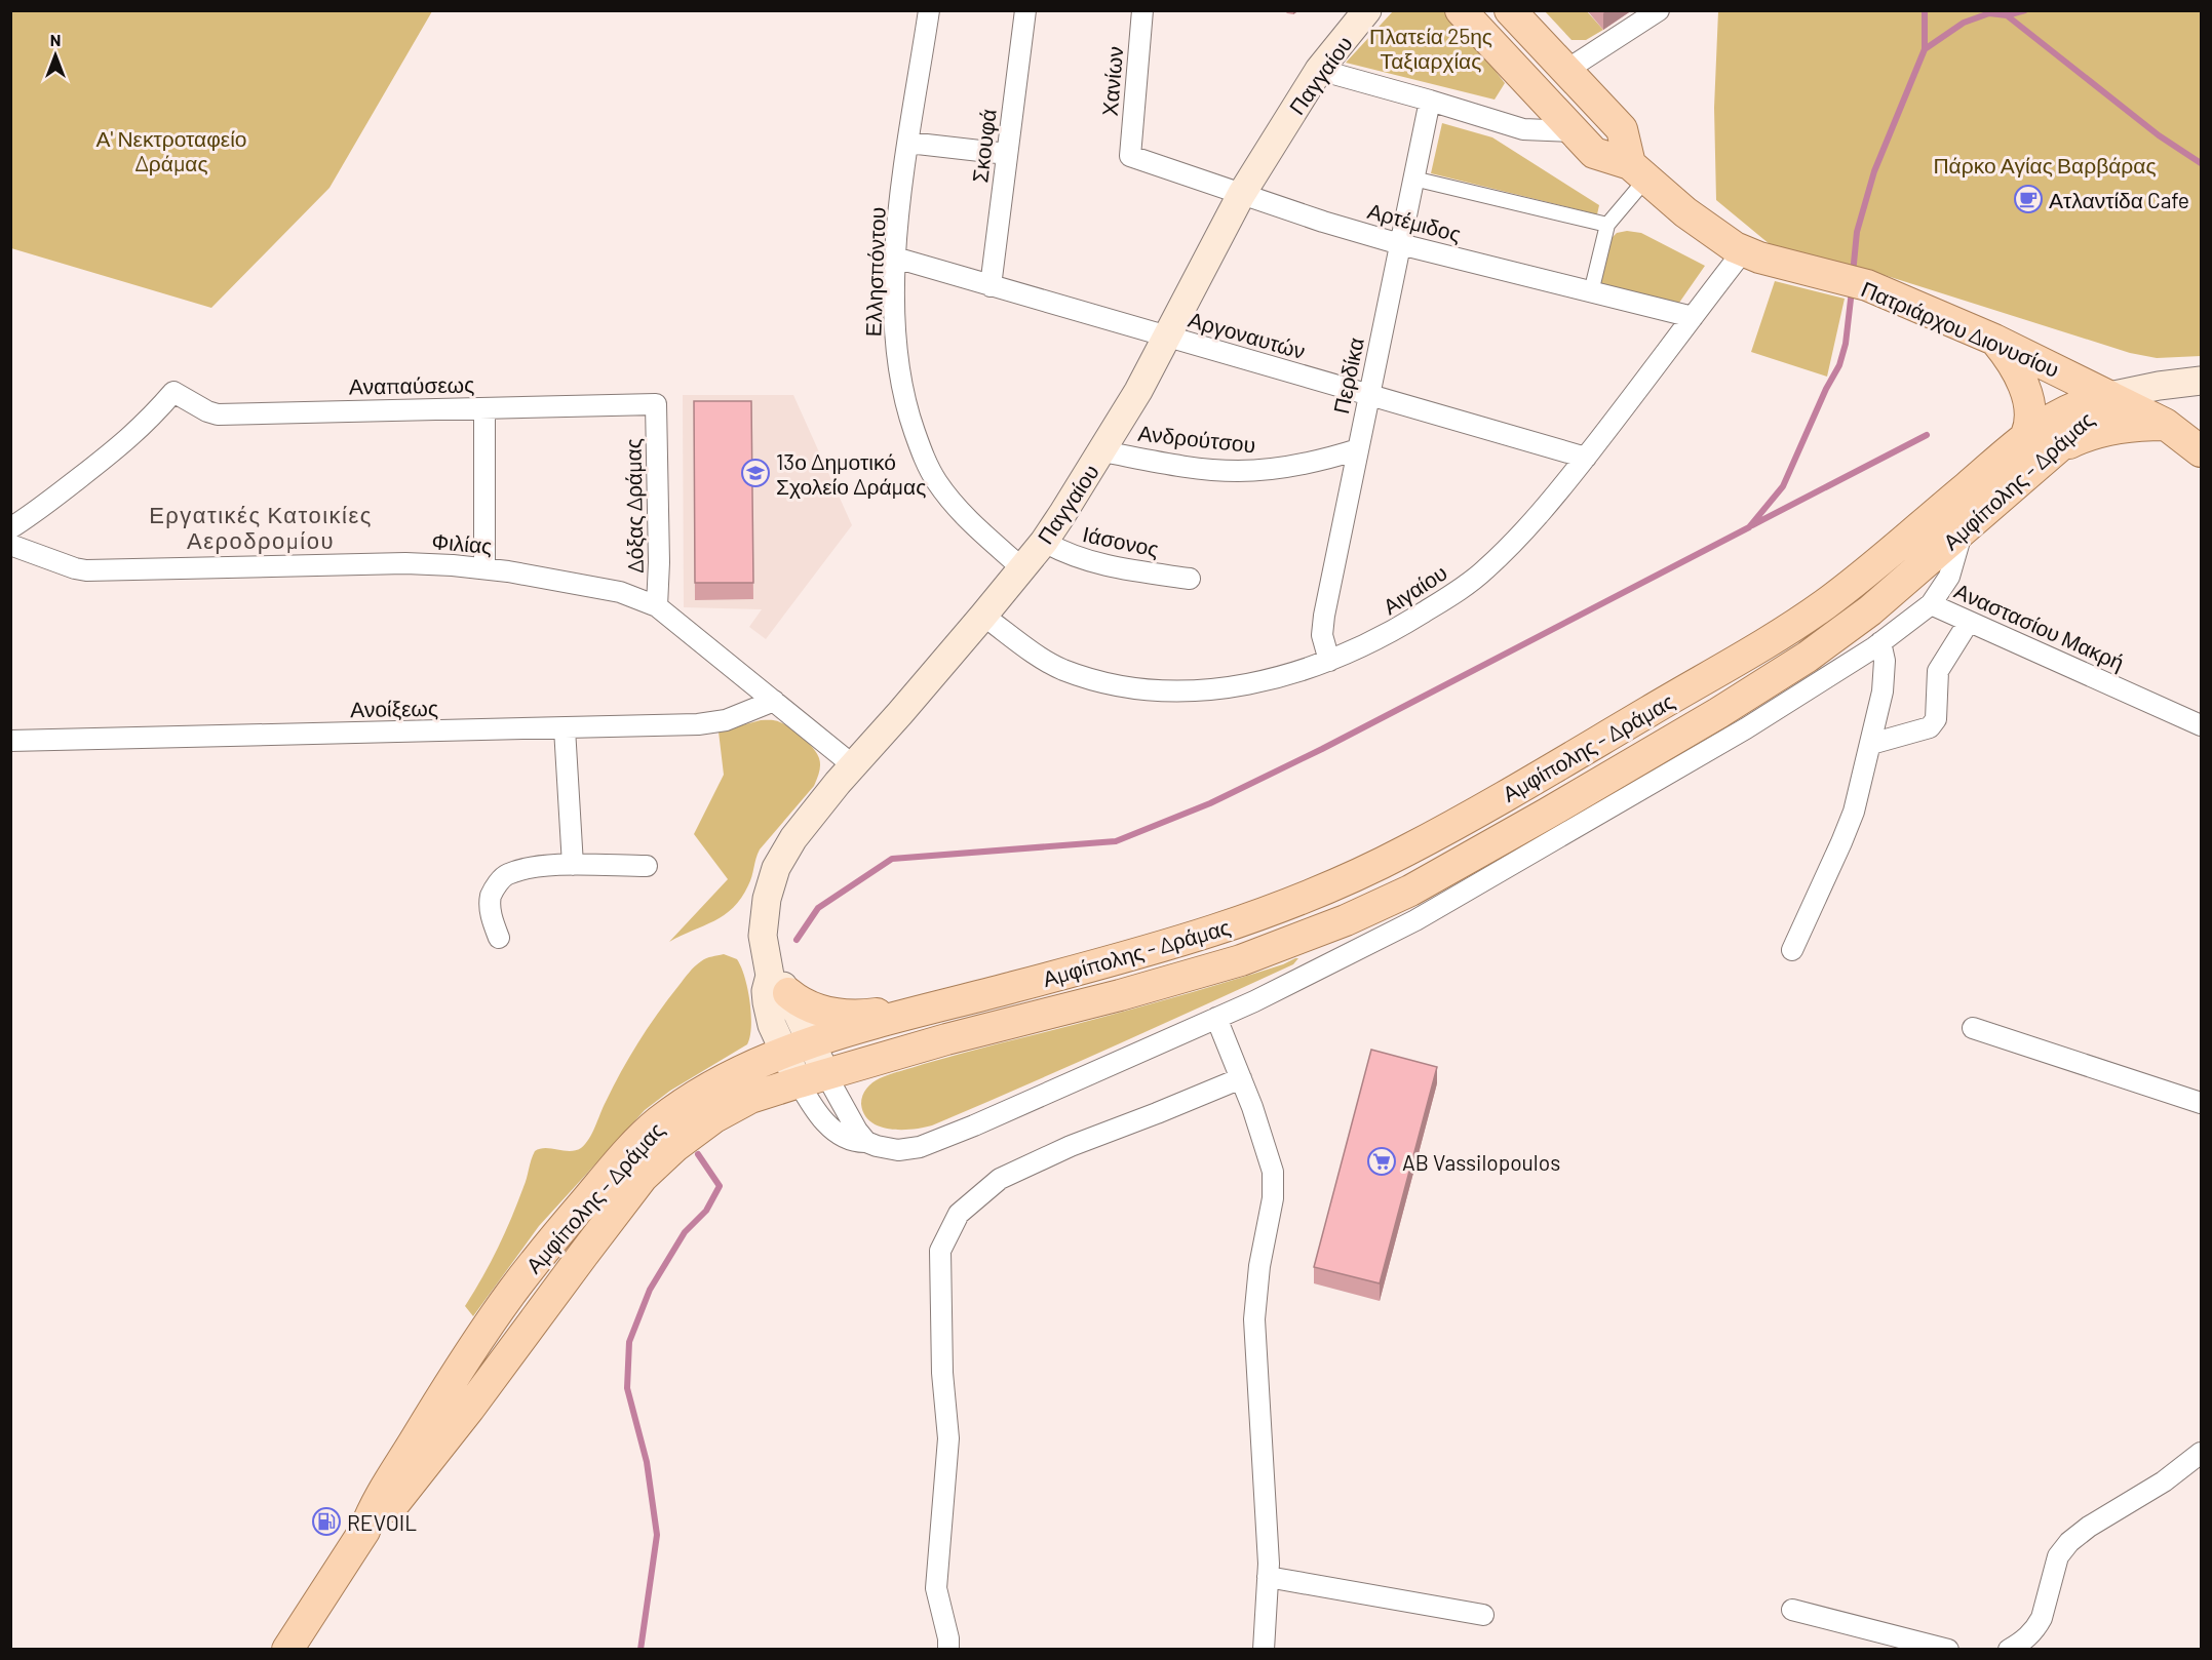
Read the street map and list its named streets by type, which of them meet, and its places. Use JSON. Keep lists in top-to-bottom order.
{
  "streets": {
    "main road": ["Παγγαίου", "Πατριάρχου Διονυσίου", "Αμφίπολης - Δράμας"],
    "street": [
      "Χανίων",
      "Σκουφά",
      "Αρτέμιδος",
      "Ελλησπόντου",
      "Αργοναυτών",
      "Περδίκα",
      "Αναπαύσεως",
      "Ανδρούτσου",
      "Δόξας Δράμας",
      "Ιάσονος",
      "Φιλίας",
      "Αιγαίου",
      "Αναστασίου Μακρή",
      "Ανοίξεως"
    ]
  },
  "crossings": [
    ["Παγγαίου", "Αρτέμιδος"],
    ["Παγγαίου", "Ελλησπόντου"],
    ["Παγγαίου", "Αργοναυτών"],
    ["Παγγαίου", "Ανδρούτσου"],
    ["Παγγαίου", "Ιάσονος"],
    ["Παγγαίου", "Φιλίας"],
    ["Παγγαίου", "Αιγαίου"],
    ["Χανίων", "Αρτέμιδος"],
    ["Σκουφά", "Αργοναυτών"],
    ["Αρτέμιδος", "Περδίκα"],
    ["Αρτέμιδος", "Αιγαίου"],
    ["Ελλησπόντου", "Αργοναυτών"],
    ["Πατριάρχου Διονυσίου", "Αμφίπολης - Δράμας"],
    ["Πατριάρχου Διονυσίου", "Αιγαίου"],
    ["Αργοναυτών", "Περδίκα"],
    ["Αργοναυτών", "Αιγαίου"],
    ["Περδίκα", "Ανδρούτσου"],
    ["Περδίκα", "Αιγαίου"],
    ["Αναπαύσεως", "Δόξας Δράμας"],
    ["Αμφίπολης - Δράμας", "Αναστασίου Μακρή"],
    ["Δόξας Δράμας", "Φιλίας"],
    ["Φιλίας", "Ανοίξεως"]
  ],
  "districts": ["Εργατικές Κατοικίες Αεροδρομίου"],
  "parks": ["Πλατεία 25ης Ταξιαρχίας", "Α' Νεκτροταφείο Δράμας", "Πάρκο Αγίας Βαρβάρας"],
  "places": {
    "cafe": ["Ατλαντίδα Cafe"],
    "school or university": ["13ο Δημοτικό Σχολείο Δράμας"],
    "supermarket": ["AB Vassilopoulos"],
    "fuel station": ["REVOIL"]
  },
  "north": "top"
}
